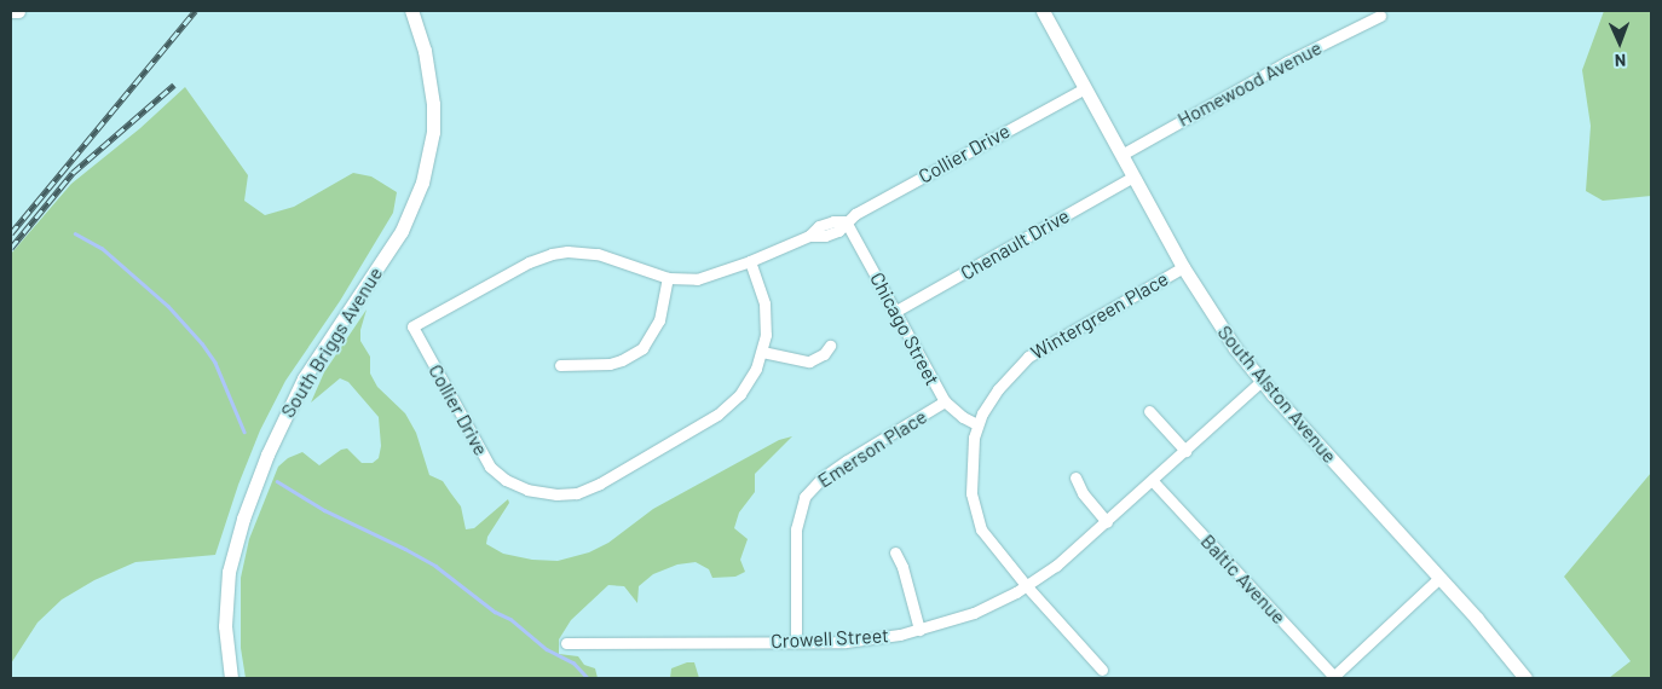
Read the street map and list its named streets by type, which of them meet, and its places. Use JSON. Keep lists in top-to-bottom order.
{
  "streets": {
    "street": [
      "Homewood Avenue",
      "Collier Drive",
      "Chenault Drive",
      "Wintergreen Place",
      "Chicago Street",
      "South Briggs Avenue",
      "South Alston Avenue",
      "Emerson Place",
      "Baltic Avenue",
      "Crowell Street"
    ]
  },
  "crossings": [
    ["Homewood Avenue", "South Alston Avenue"],
    ["Collier Drive", "Chicago Street"],
    ["Collier Drive", "South Alston Avenue"],
    ["Chenault Drive", "Chicago Street"],
    ["Chenault Drive", "South Alston Avenue"],
    ["Wintergreen Place", "Chicago Street"],
    ["Wintergreen Place", "South Alston Avenue"],
    ["Wintergreen Place", "Crowell Street"],
    ["Chicago Street", "Emerson Place"],
    ["South Alston Avenue", "Crowell Street"],
    ["Emerson Place", "Crowell Street"],
    ["Baltic Avenue", "Crowell Street"]
  ],
  "north": "bottom"
}
